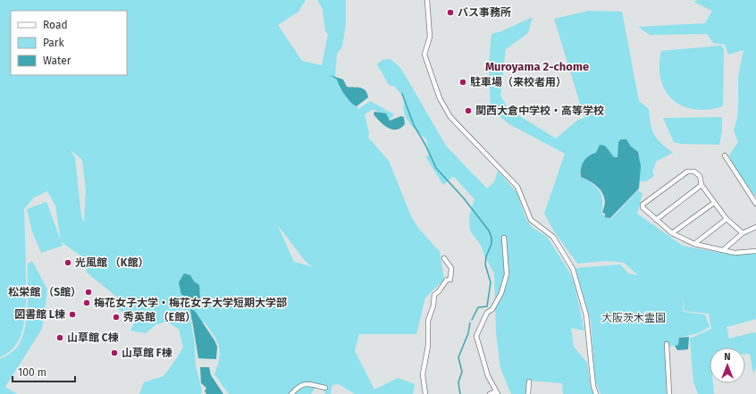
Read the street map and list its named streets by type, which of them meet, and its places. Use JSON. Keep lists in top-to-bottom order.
{
  "districts": ["Muroyama 2-chome"],
  "parks": ["大阪茨木霊園"],
  "places": [
    "バス事務所",
    "駐車場（来校者用）",
    "関西大倉中学校・高等学校",
    "光風館 （K館）",
    "松栄館 （S館）",
    "梅花女子大学・梅花女子大学短期大学部",
    "図書館 L棟",
    "秀英館 （E館）",
    "山草館 C棟",
    "山草館 F棟"
  ],
  "legend": ["Road", "Park", "Water"],
  "scale_bar": "100 m",
  "north": "top"
}
